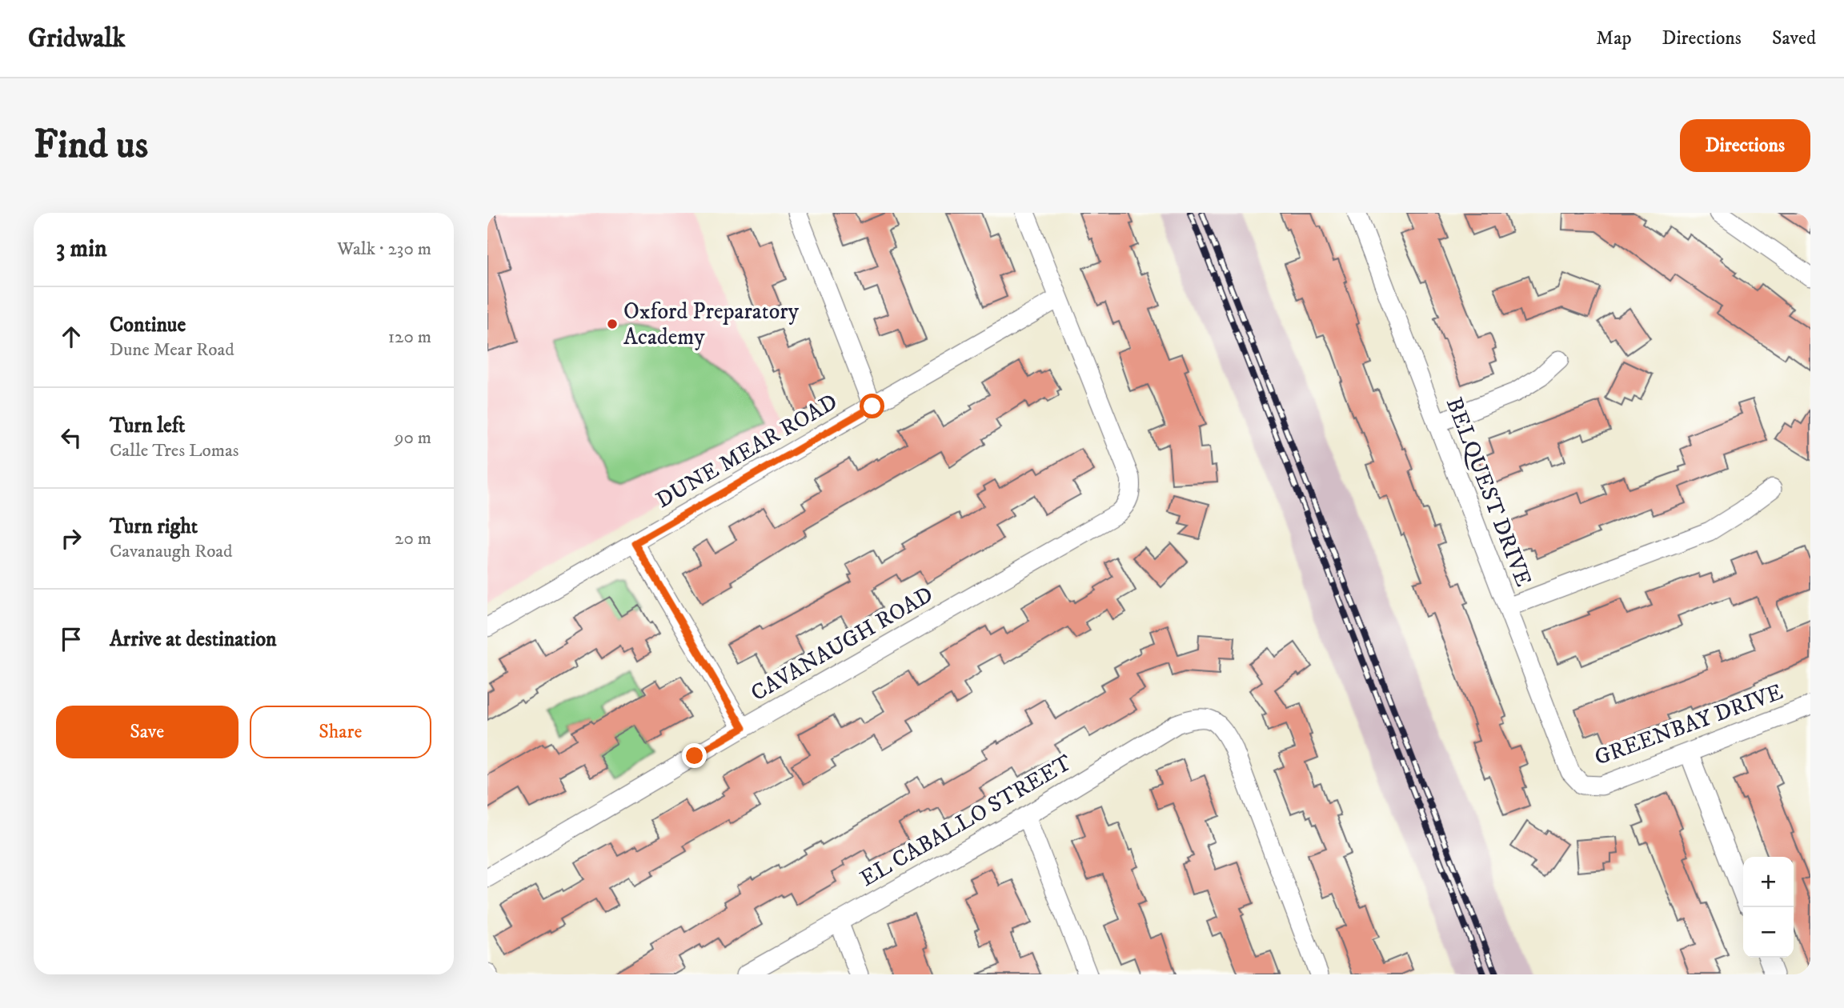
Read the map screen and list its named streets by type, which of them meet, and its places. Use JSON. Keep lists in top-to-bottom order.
{
  "streets": {
    "street": [
      "DUNE MEAR ROAD",
      "BELQUEST DRIVE",
      "CAVANAUGH ROAD",
      "GREENBAY DRIVE",
      "EL CABALLO STREET"
    ]
  },
  "crossings": [
    ["DUNE MEAR ROAD", "CAVANAUGH ROAD"],
    ["BELQUEST DRIVE", "GREENBAY DRIVE"]
  ],
  "places": ["Oxford Preparatory Academy"],
  "page": {
    "header": "Gridwalk",
    "nav": ["Map", "Directions", "Saved"],
    "buttons": [
      "Directions",
      ["Save", "Share"]
    ],
    "title": "Find us",
    "heading": ["3 min", "Walk · 230 m"],
    "list": [
      ["Continue", "Dune Mear Road", "120 m"],
      ["Turn left", "Calle Tres Lomas", "90 m"],
      ["Turn right", "Cavanaugh Road", "20 m"],
      "Arrive at destination"
    ],
    "map_buttons": ["+", "−"]
  }
}
